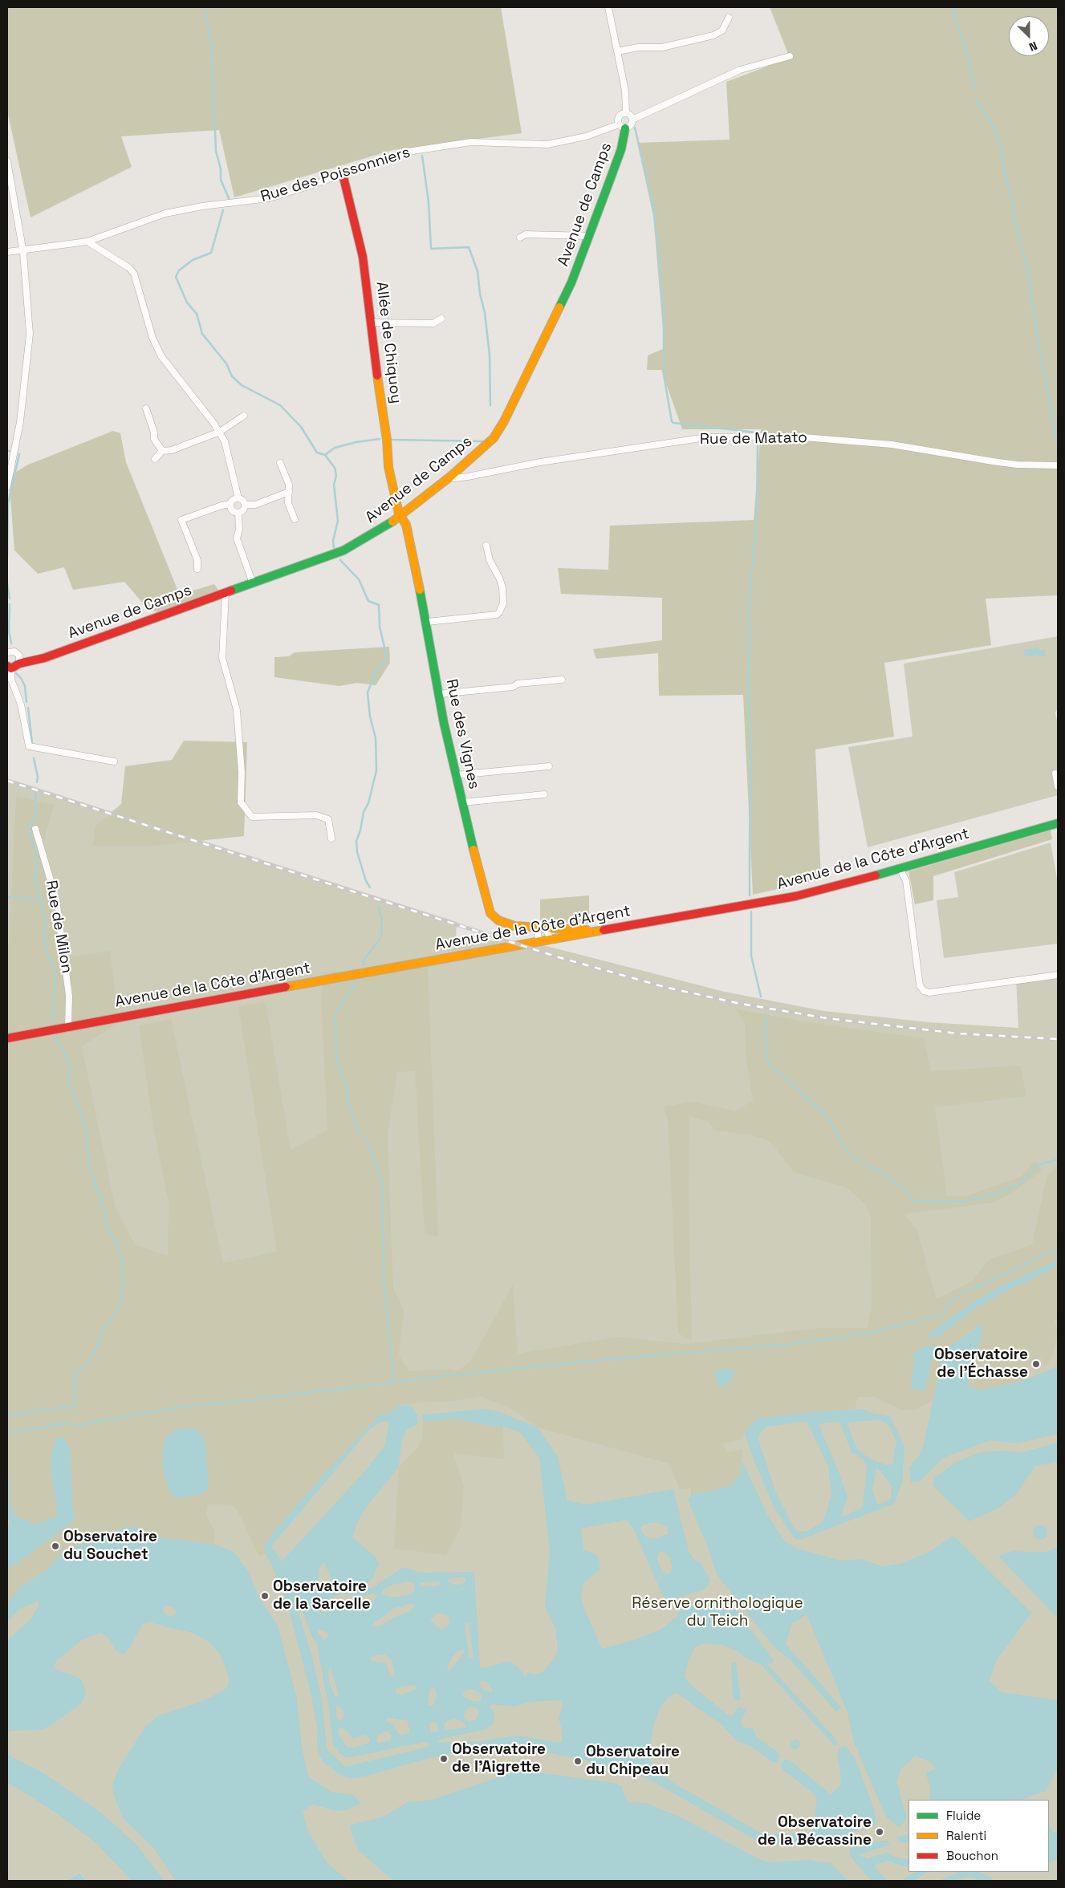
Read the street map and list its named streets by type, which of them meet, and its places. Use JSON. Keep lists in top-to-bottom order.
{
  "streets": {
    "street": [
      "Rue des Poissonniers",
      "Avenue de Camps",
      "Allée de Chiquoy",
      "Rue de Matato",
      "Rue des Vignes",
      "Avenue de la Côte d'Argent",
      "Rue de Milon"
    ]
  },
  "crossings": [
    ["Rue des Poissonniers", "Avenue de Camps"],
    ["Rue des Poissonniers", "Allée de Chiquoy"],
    ["Avenue de Camps", "Allée de Chiquoy"],
    ["Avenue de Camps", "Rue de Matato"],
    ["Avenue de Camps", "Rue des Vignes"],
    ["Allée de Chiquoy", "Rue des Vignes"],
    ["Rue des Vignes", "Avenue de la Côte d'Argent"],
    ["Avenue de la Côte d'Argent", "Rue de Milon"]
  ],
  "parks": ["Réserve ornithologique du Teich"],
  "places": [
    "Observatoire de l'Échasse",
    "Observatoire du Souchet",
    "Observatoire de la Sarcelle",
    "Observatoire de l'Aigrette",
    "Observatoire du Chipeau",
    "Observatoire de la Bécassine"
  ],
  "legend": ["Fluide", "Ralenti", "Bouchon"],
  "north": "bottom right"
}
